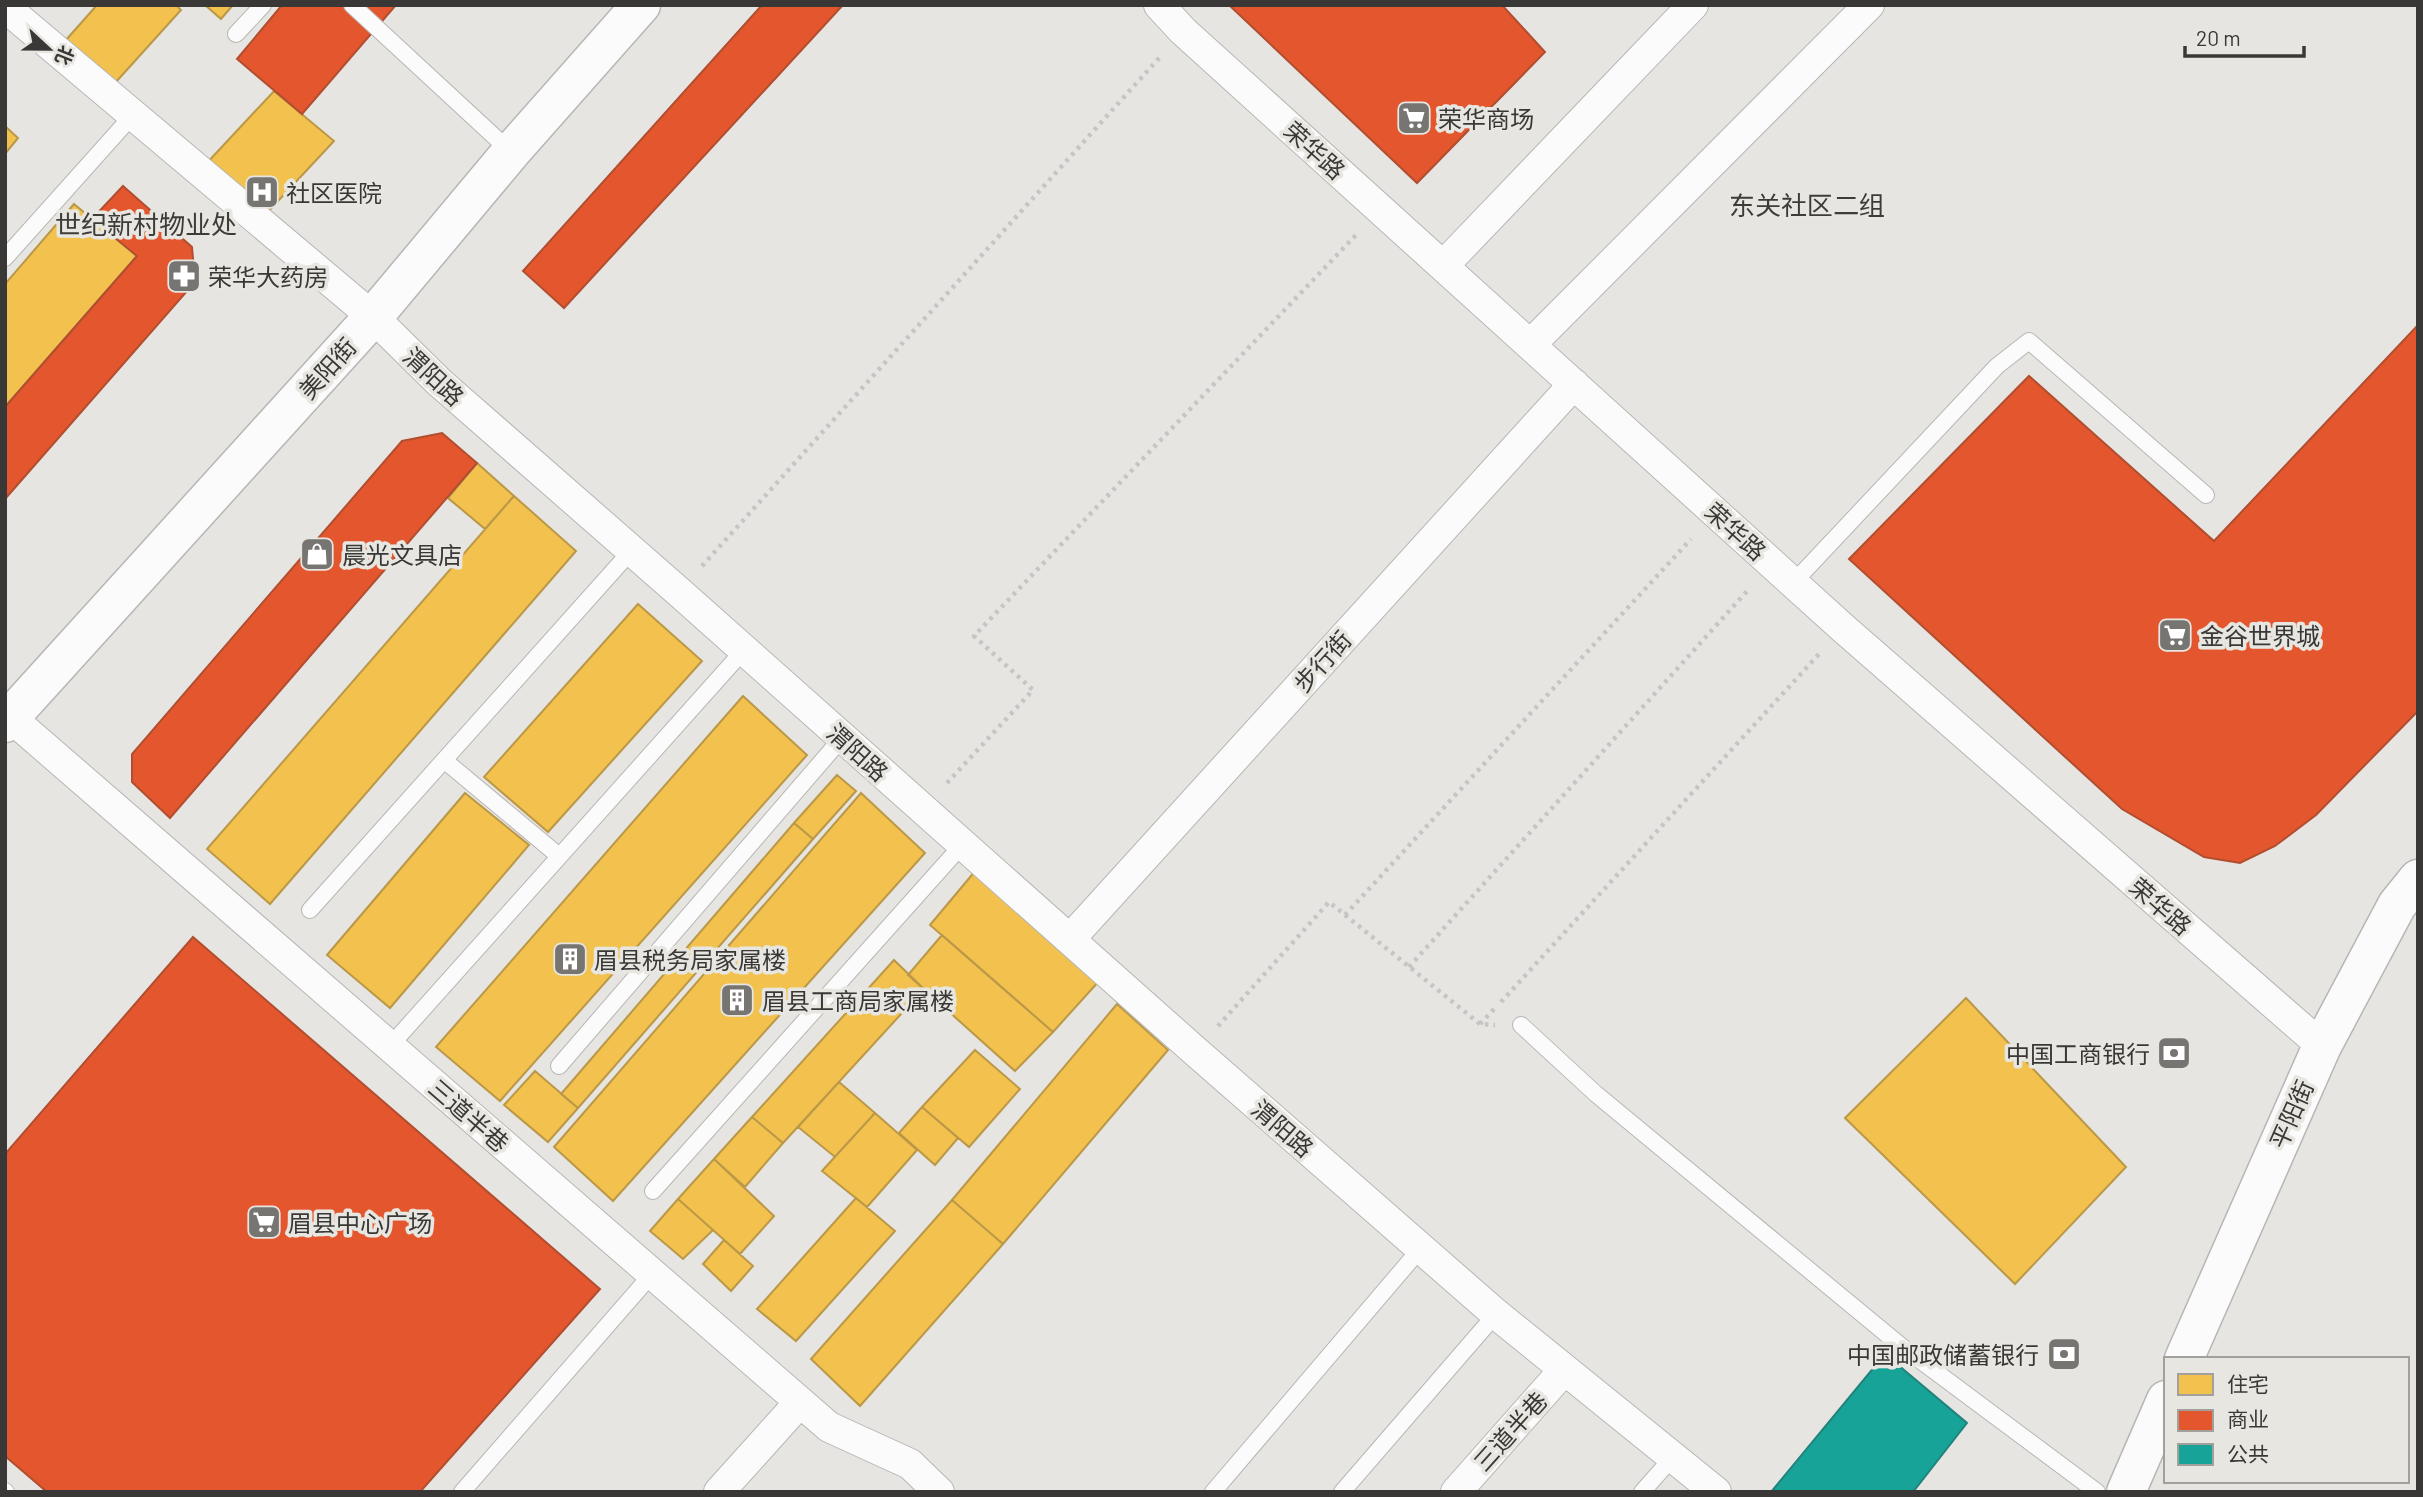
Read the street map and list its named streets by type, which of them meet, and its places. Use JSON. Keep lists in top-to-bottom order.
{
  "streets": {
    "main road": ["美阳街", "平阳街"],
    "street": [
      "荣华路",
      "渭阳路",
      "步行街",
      "三道半巷"
    ]
  },
  "crossings": [
    ["荣华路", "步行街"],
    ["荣华路", "平阳街"],
    ["美阳街", "渭阳路"],
    ["美阳街", "三道半巷"],
    ["渭阳路", "步行街"],
    ["渭阳路", "三道半巷"]
  ],
  "districts": ["东关社区二组", "世纪新村物业处"],
  "places": {
    "supermarket": ["荣华商场", "金谷世界城", "眉县中心广场"],
    "hospital": ["社区医院"],
    "pharmacy": ["荣华大药房"],
    "shop": ["晨光文具店"],
    "building": ["眉县税务局家属楼", "眉县工商局家属楼"],
    "bank": ["中国工商银行", "中国邮政储蓄银行"]
  },
  "legend": ["住宅", "商业", "公共"],
  "scale_bar": "20 m",
  "north": "right"
}
